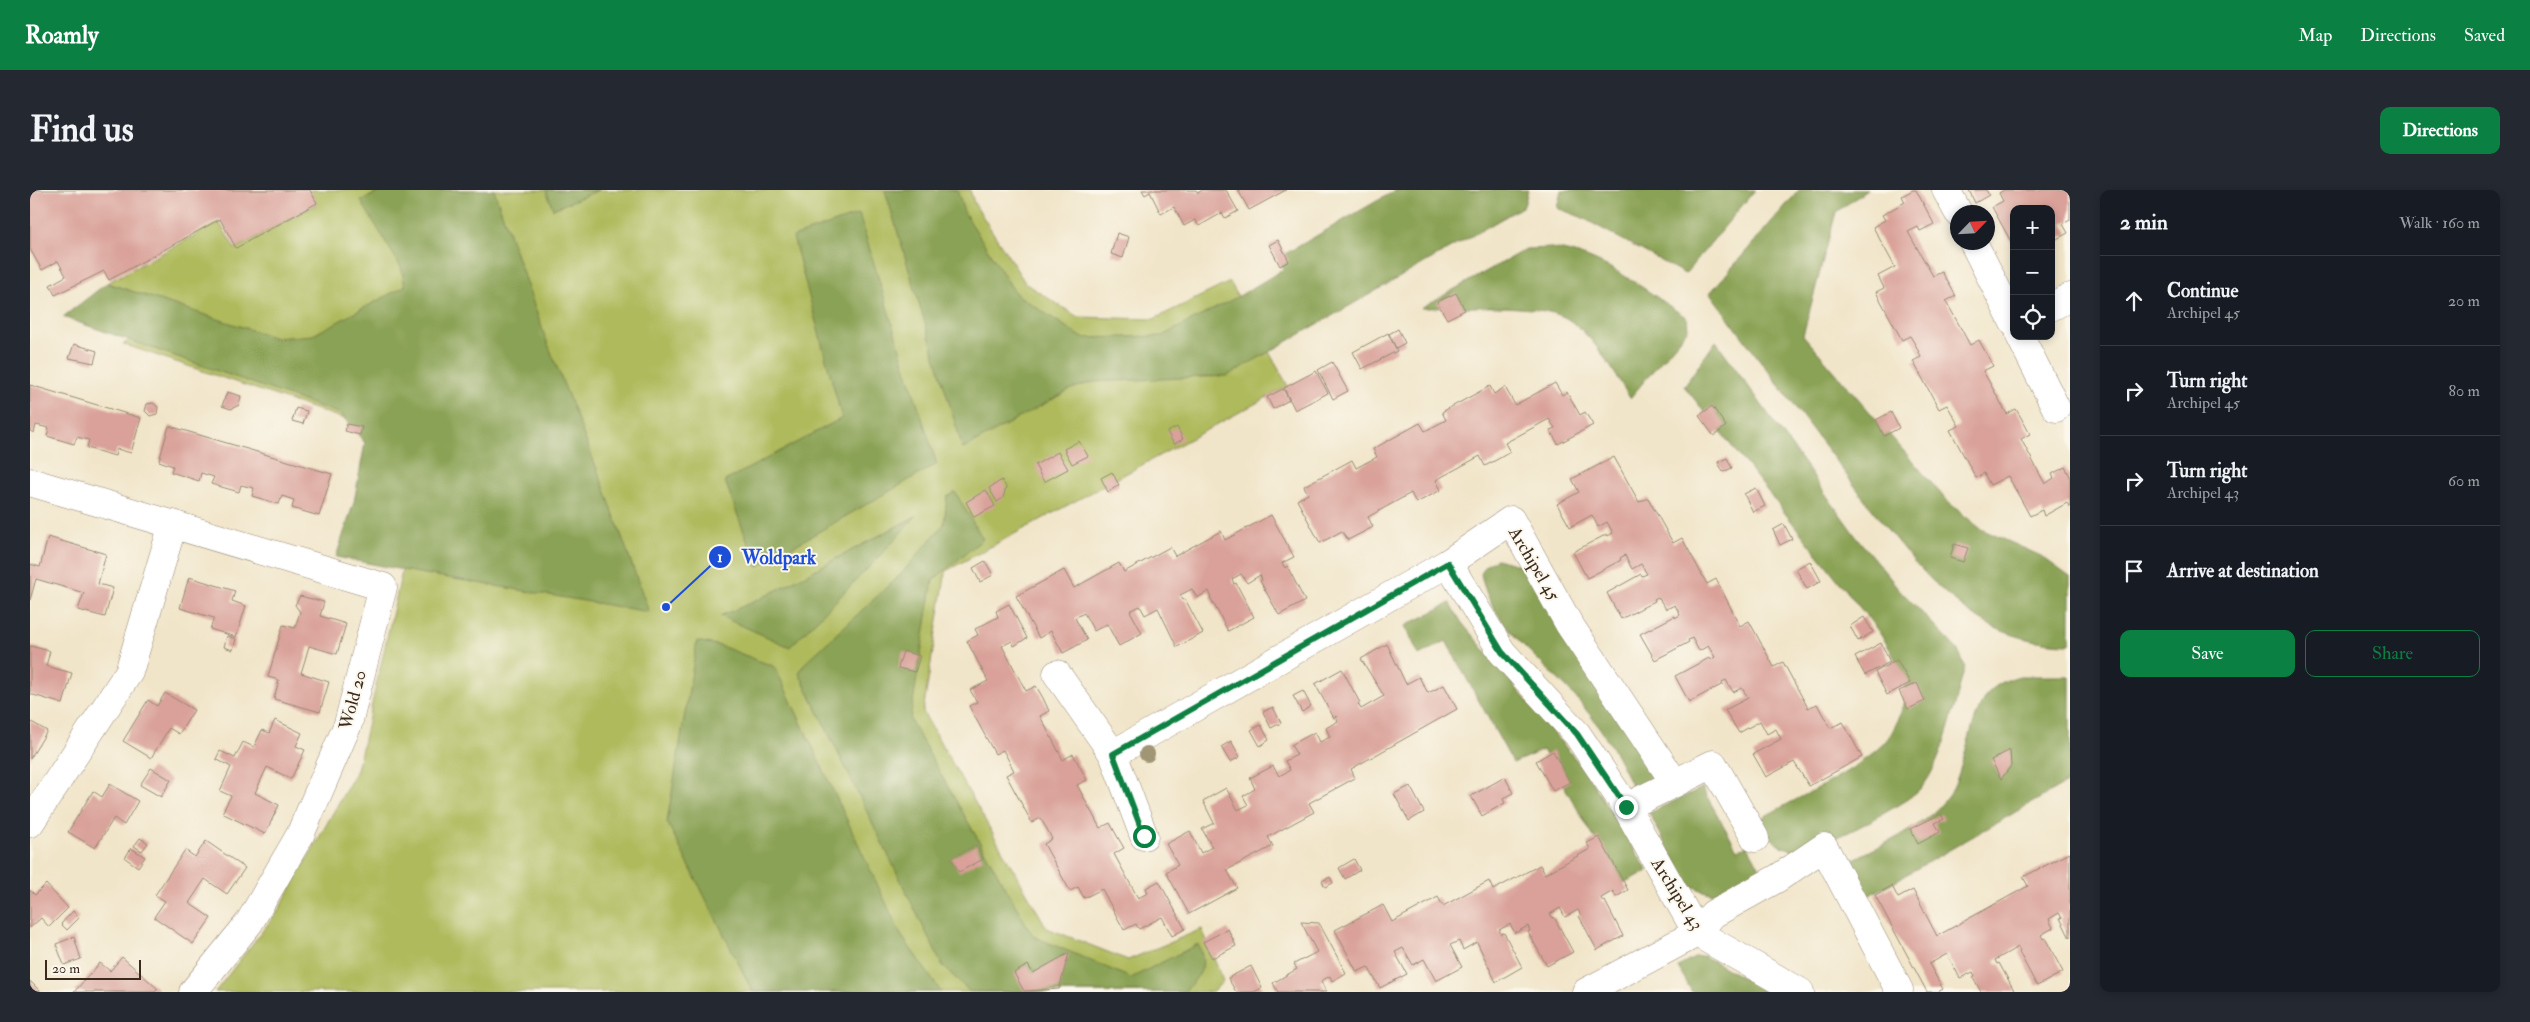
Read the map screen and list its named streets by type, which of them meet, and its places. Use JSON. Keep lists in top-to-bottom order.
{
  "streets": {
    "street": ["Archipel 45", "Wold 20", "Archipel 43"]
  },
  "crossings": [
    ["Archipel 45", "Archipel 43"]
  ],
  "places": ["Woldpark"],
  "scale_bar": "20 m",
  "north": "top right",
  "page": {
    "header": "Roamly",
    "nav": ["Map", "Directions", "Saved"],
    "buttons": [
      "Directions",
      ["Save", "Share"]
    ],
    "title": "Find us",
    "heading": ["2 min", "Walk · 160 m"],
    "map_buttons": ["+", "−"],
    "list": [
      ["Continue", "Archipel 45", "20 m"],
      ["Turn right", "Archipel 45", "80 m"],
      ["Turn right", "Archipel 43", "60 m"],
      "Arrive at destination"
    ],
    "scale": "20 m"
  }
}
